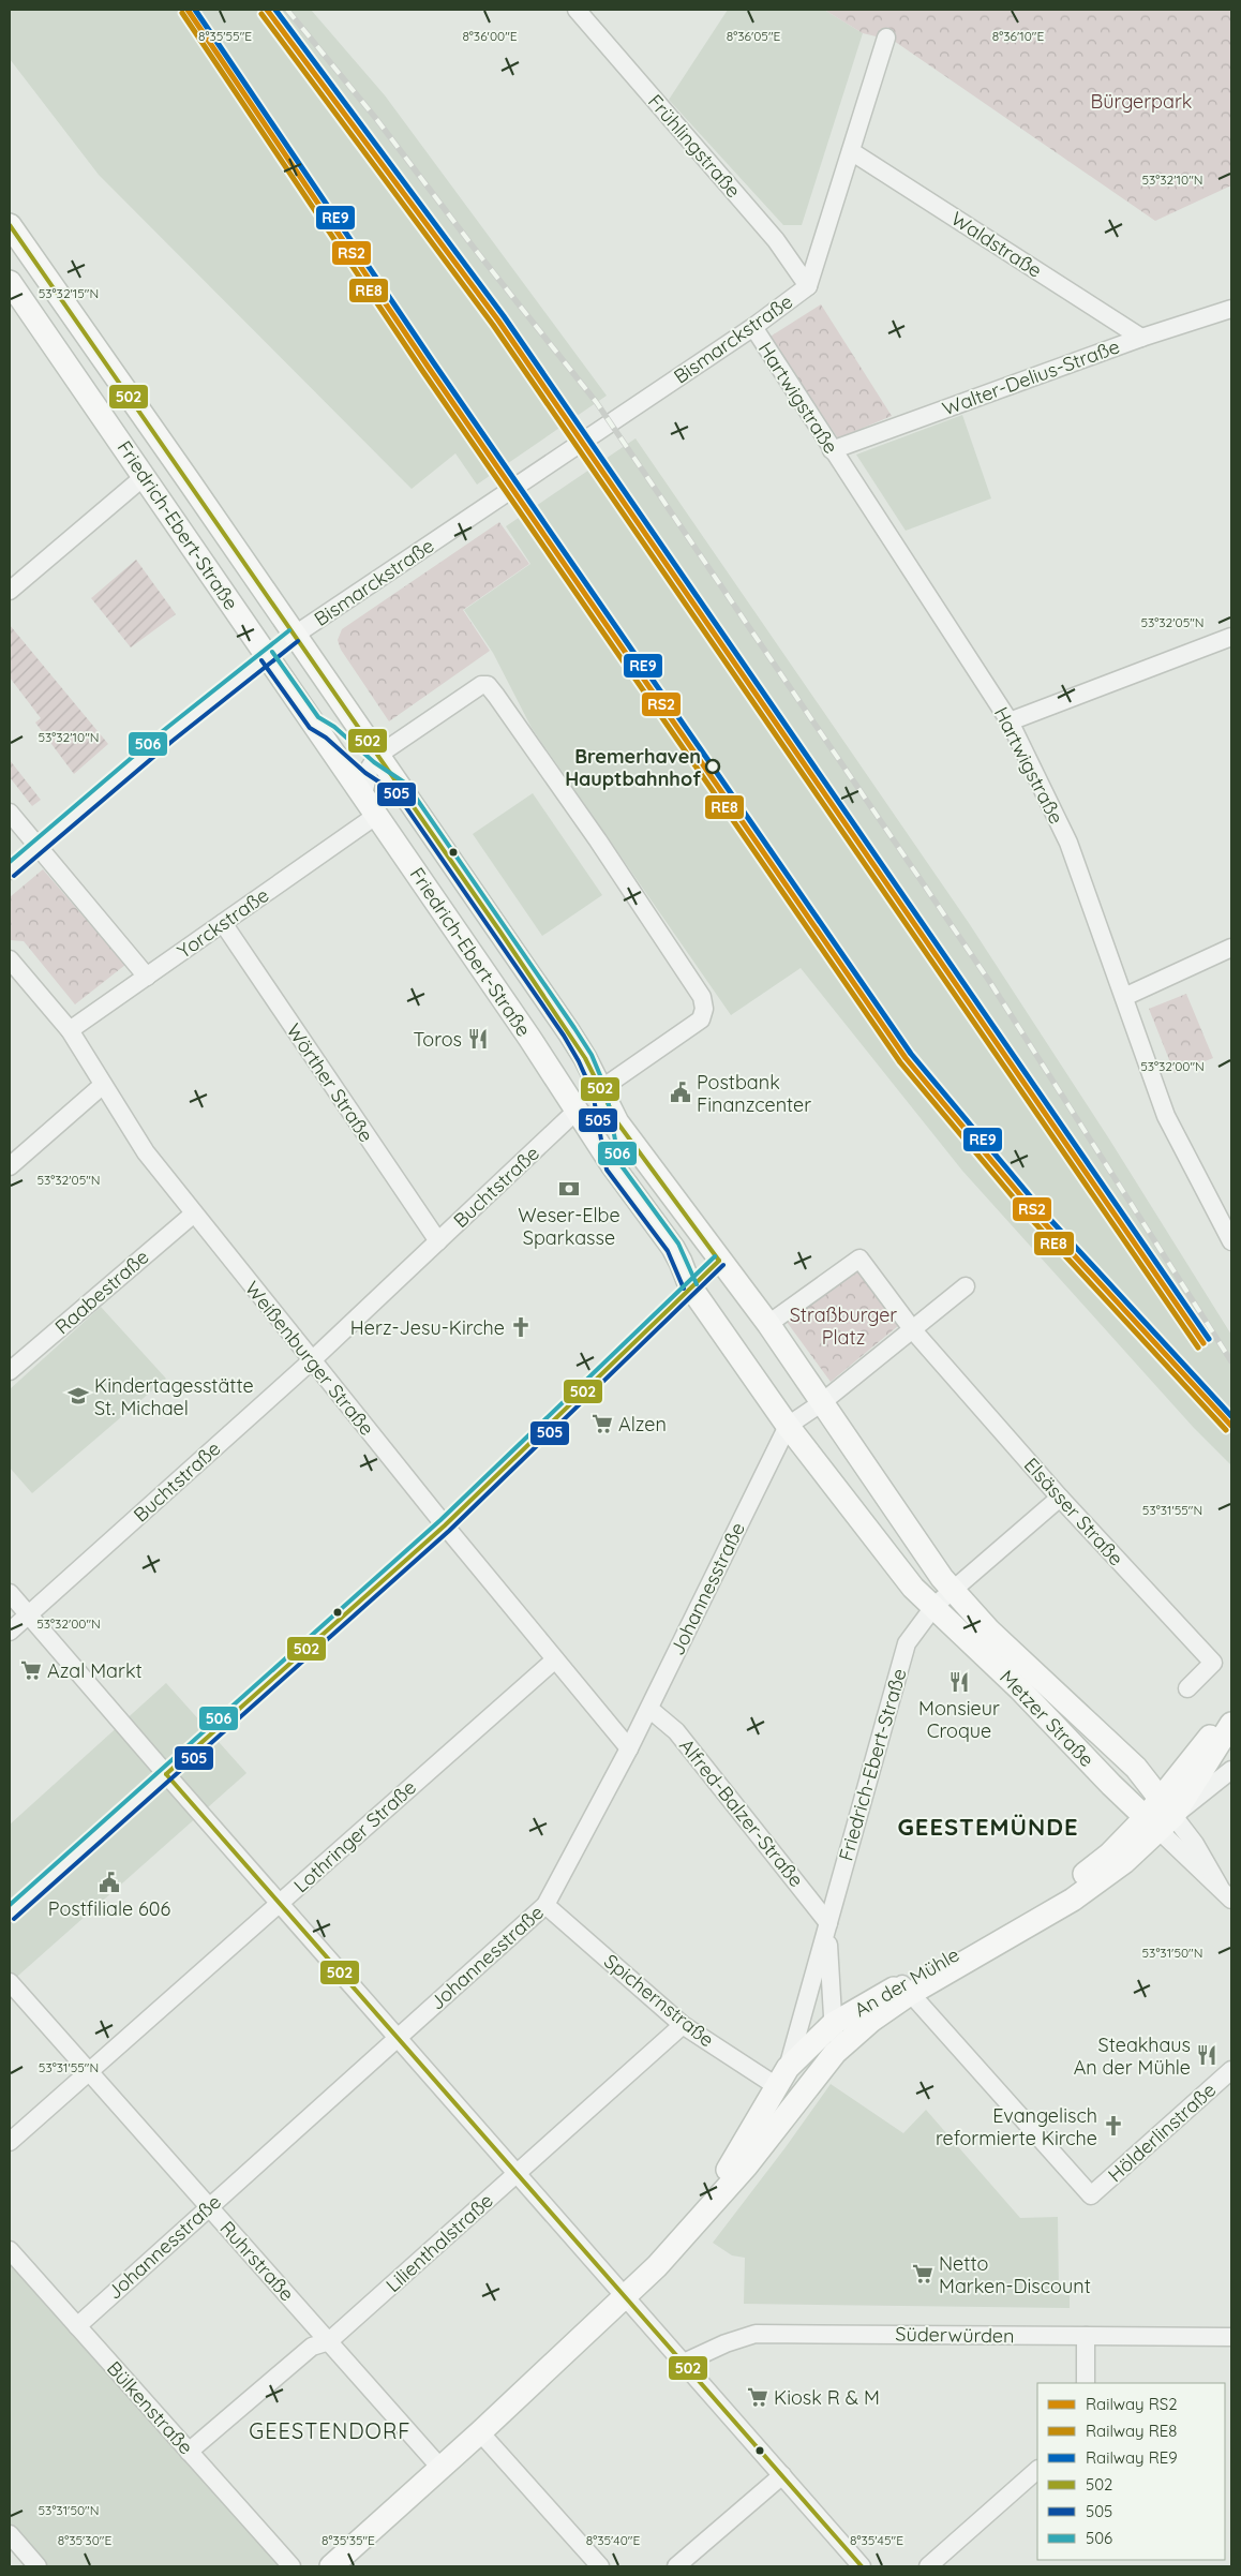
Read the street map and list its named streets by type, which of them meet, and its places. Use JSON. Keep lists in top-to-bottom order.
{
  "streets": {
    "main road": ["Friedrich-Ebert-Straße", "Metzer Straße", "An der Mühle"],
    "street": [
      "Frühlingstraße",
      "Waldstraße",
      "Bismarckstraße",
      "Walter-Delius-Straße",
      "Hartwigstraße",
      "Yorckstraße",
      "Wörther Straße",
      "Buchtstraße",
      "Raabestraße",
      "Weißenburger Straße",
      "Elsässer Straße",
      "Johannesstraße",
      "Alfred-Balzer-Straße",
      "Lothringer Straße",
      "Spichernstraße",
      "Hölderlinstraße",
      "Lilienthalstraße",
      "Ruhrstraße",
      "Süderwürden",
      "Bülkenstraße"
    ]
  },
  "crossings": [
    ["Frühlingstraße", "Bismarckstraße"],
    ["Waldstraße", "Bismarckstraße"],
    ["Waldstraße", "Walter-Delius-Straße"],
    ["Bismarckstraße", "Hartwigstraße"],
    ["Bismarckstraße", "Friedrich-Ebert-Straße"],
    ["Walter-Delius-Straße", "Hartwigstraße"],
    ["Friedrich-Ebert-Straße", "Yorckstraße"],
    ["Friedrich-Ebert-Straße", "Buchtstraße"],
    ["Friedrich-Ebert-Straße", "Johannesstraße"],
    ["Friedrich-Ebert-Straße", "Metzer Straße"],
    ["Friedrich-Ebert-Straße", "Alfred-Balzer-Straße"],
    ["Friedrich-Ebert-Straße", "An der Mühle"],
    ["Friedrich-Ebert-Straße", "Spichernstraße"],
    ["Yorckstraße", "Wörther Straße"],
    ["Yorckstraße", "Weißenburger Straße"],
    ["Wörther Straße", "Buchtstraße"],
    ["Buchtstraße", "Weißenburger Straße"],
    ["Raabestraße", "Weißenburger Straße"],
    ["Weißenburger Straße", "Johannesstraße"],
    ["Weißenburger Straße", "Lothringer Straße"],
    ["Johannesstraße", "Alfred-Balzer-Straße"],
    ["Johannesstraße", "Spichernstraße"],
    ["Johannesstraße", "Ruhrstraße"],
    ["Johannesstraße", "Bülkenstraße"],
    ["Metzer Straße", "An der Mühle"],
    ["Lothringer Straße", "Ruhrstraße"],
    ["An der Mühle", "Spichernstraße"],
    ["An der Mühle", "Hölderlinstraße"],
    ["An der Mühle", "Ruhrstraße"],
    ["Spichernstraße", "Lilienthalstraße"],
    ["Lilienthalstraße", "Ruhrstraße"],
    ["Lilienthalstraße", "Bülkenstraße"]
  ],
  "districts": ["GEESTEMÜNDE", "GEESTENDORF"],
  "parks": ["Bürgerpark", "Straßburger Platz"],
  "places": {
    "other": ["Bremerhaven Hauptbahnhof"],
    "restaurant": ["Toros", "Monsieur Croque", "Steakhaus An der Mühle"],
    "public building": ["Postbank Finanzcenter", "Postfiliale 606"],
    "bank": ["Weser-Elbe Sparkasse"],
    "church": ["Herz-Jesu-Kirche", "Evangelisch reformierte Kirche"],
    "school or university": ["Kindertagesstätte St. Michael"],
    "supermarket": [
      "Alzen",
      "Azal Markt",
      "Netto Marken-Discount",
      "Kiosk R & M"
    ]
  },
  "lines": [
    "rail line RS2",
    "rail line RE9",
    "rail line RE8",
    "transit line 502",
    "transit line 506",
    "transit line 505"
  ],
  "legend": [
    "Railway RS2",
    "Railway RE8",
    "Railway RE9",
    "502",
    "505",
    "506"
  ],
  "coordinates": [
    "8°35'55\"E",
    "8°36'00\"E",
    "8°36'05\"E",
    "8°36'10\"E",
    "53°32'10\"N",
    "53°32'15\"N",
    "53°32'05\"N",
    "53°32'00\"N",
    "53°31'55\"N",
    "53°31'50\"N",
    "8°35'30\"E",
    "8°35'35\"E",
    "8°35'40\"E",
    "8°35'45\"E"
  ]
}
